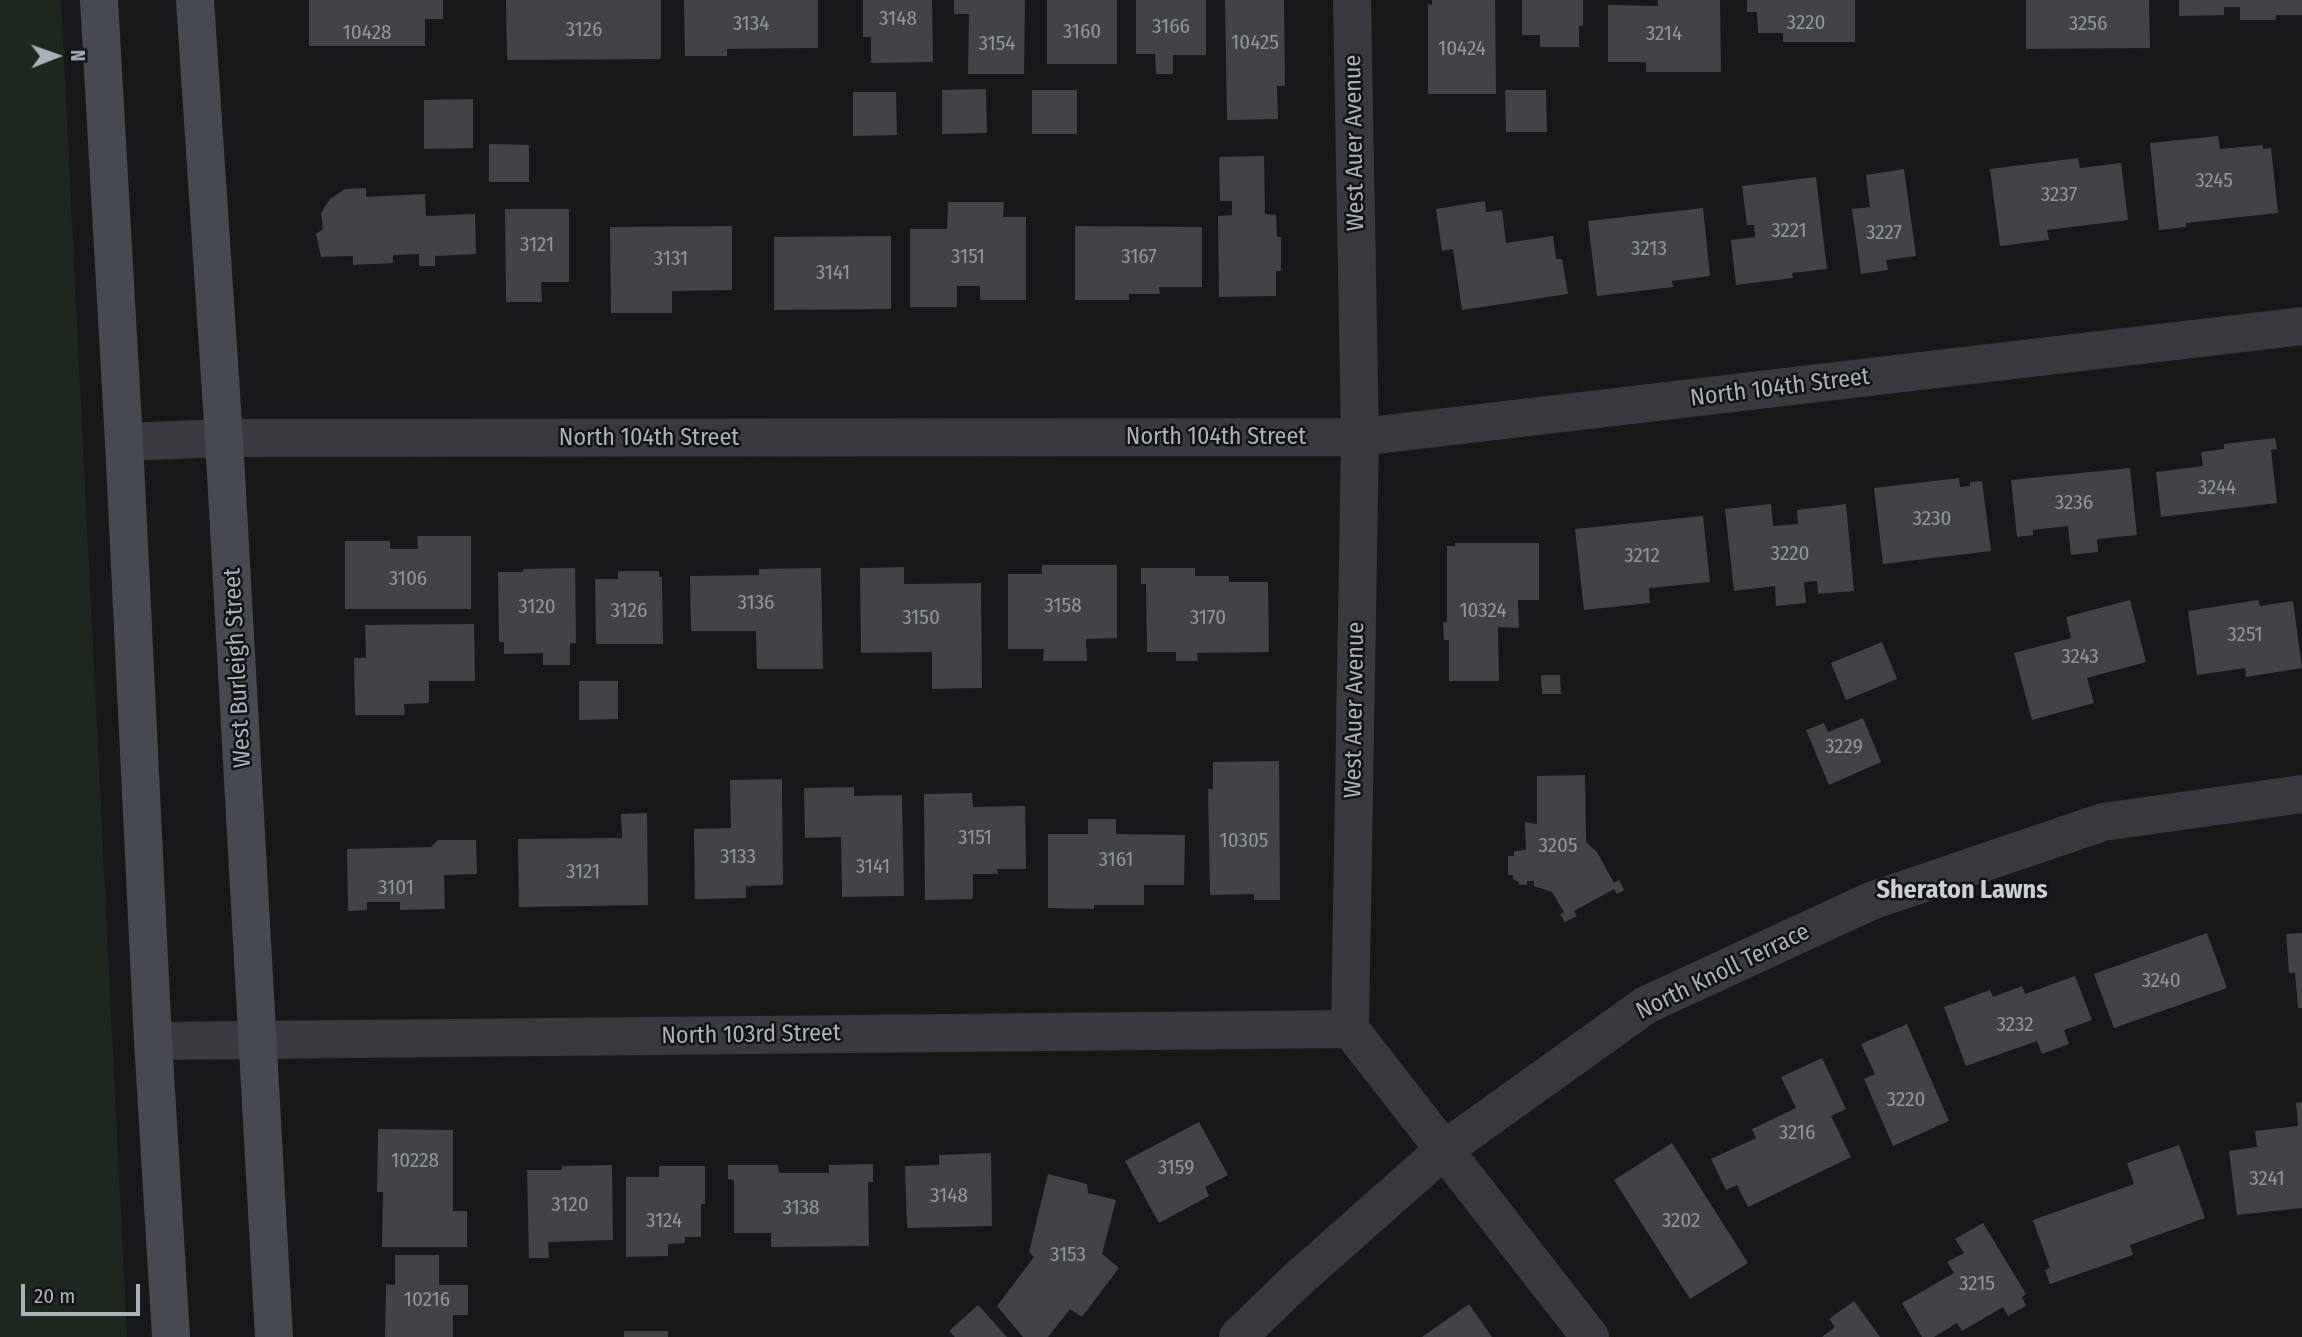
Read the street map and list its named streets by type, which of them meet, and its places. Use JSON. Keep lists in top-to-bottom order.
{
  "streets": {
    "main road": ["West Burleigh Street"],
    "street": [
      "West Auer Avenue",
      "North 104th Street",
      "North Knoll Terrace",
      "North 103rd Street"
    ]
  },
  "crossings": [
    ["West Auer Avenue", "North 104th Street"],
    ["West Auer Avenue", "North 103rd Street"],
    ["North 104th Street", "West Burleigh Street"],
    ["West Burleigh Street", "North 103rd Street"]
  ],
  "districts": ["Sheraton Lawns"],
  "house_numbers": [
    "3148",
    "3220",
    "3134",
    "3256",
    "3166",
    "3126",
    "3160",
    "10428",
    "3214",
    "10425",
    "3154",
    "10424",
    "3245",
    "3237",
    "3221",
    "3227",
    "3121",
    "3213",
    "3151",
    "3167",
    "3131",
    "3141",
    "3244",
    "3236",
    "3230",
    "3220",
    "3212",
    "3106",
    "3136",
    "3158",
    "3120",
    "3126",
    "10324",
    "3150",
    "3170",
    "3251",
    "3243",
    "3229",
    "3151",
    "10305",
    "3205",
    "3133",
    "3161",
    "3141",
    "3121",
    "3101",
    "3240",
    "3232",
    "3220",
    "3216",
    "10228",
    "3159",
    "3241",
    "3148",
    "3120",
    "3138",
    "3124",
    "3202",
    "3153",
    "3215",
    "10216"
  ],
  "scale_bar": "20 m",
  "north": "right"
}
